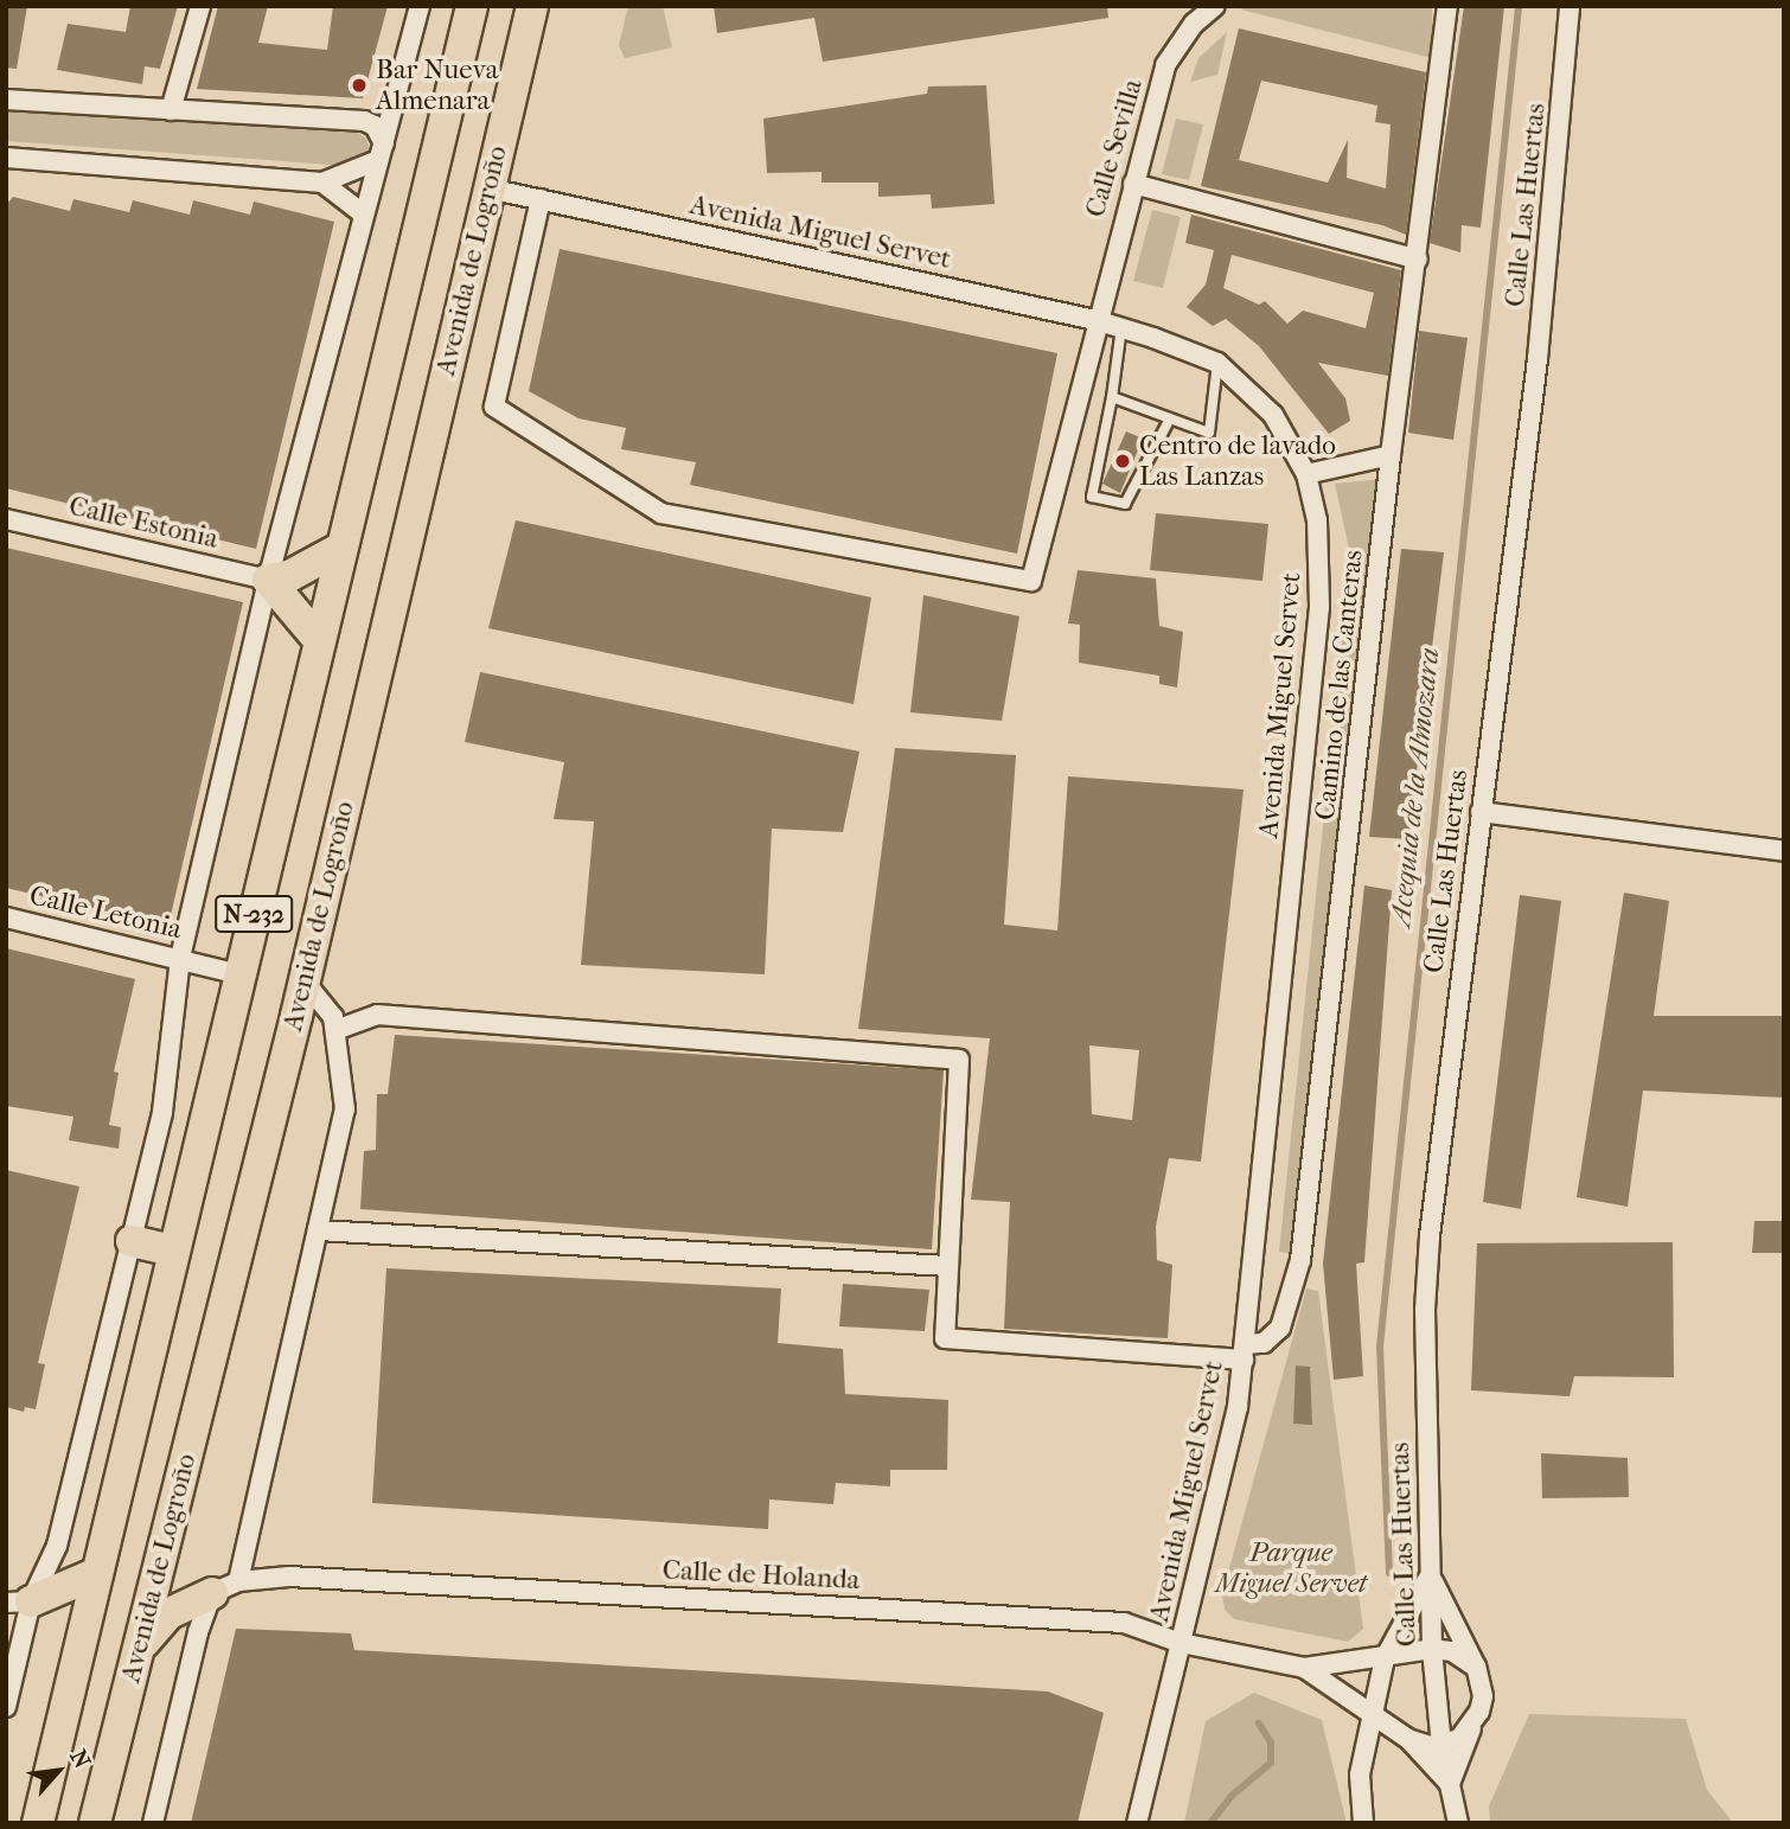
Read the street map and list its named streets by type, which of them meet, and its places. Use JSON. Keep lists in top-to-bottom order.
{
  "streets": {
    "highway": ["Avenida de Logroño", "N-232"],
    "street": [
      "Calle Sevilla",
      "Calle Las Huertas",
      "Avenida Miguel Servet",
      "Calle Estonia",
      "Camino de las Canteras",
      "Calle Letonia",
      "Calle de Holanda"
    ]
  },
  "crossings": [
    ["Calle Sevilla", "Avenida Miguel Servet"],
    ["Calle Las Huertas", "Calle de Holanda"],
    ["Avenida Miguel Servet", "Avenida de Logroño"],
    ["Avenida Miguel Servet", "Camino de las Canteras"],
    ["Avenida Miguel Servet", "Calle de Holanda"],
    ["Calle Letonia", "N-232"]
  ],
  "water": ["Acequia de la Almozara"],
  "parks": ["Parque Miguel Servet"],
  "places": ["Bar Nueva Almenara", "Centro de lavado Las Lanzas"],
  "north": "top right"
}
